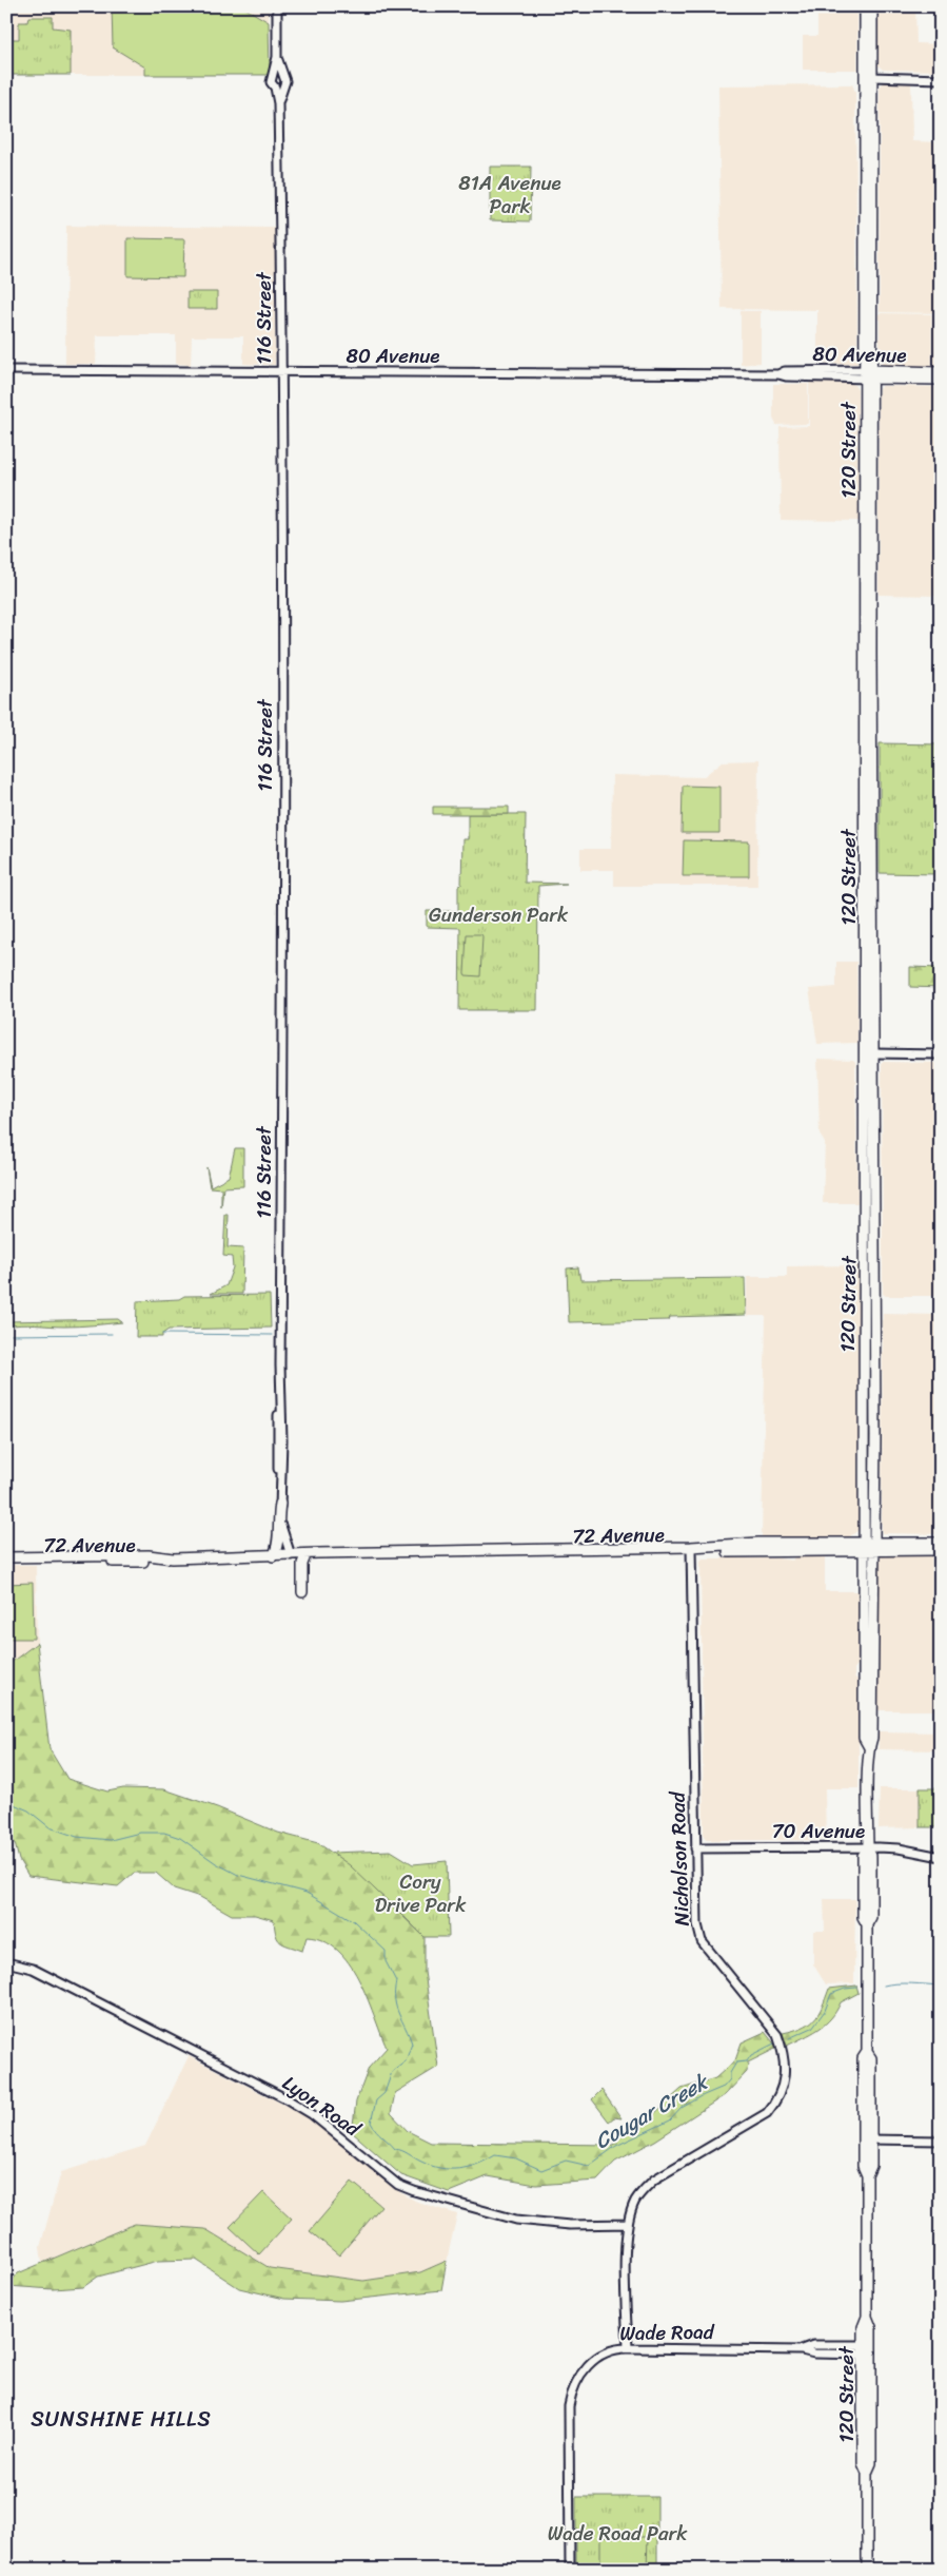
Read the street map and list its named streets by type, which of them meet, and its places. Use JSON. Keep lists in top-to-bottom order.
{
  "streets": {
    "main road": ["80 Avenue", "120 Street", "72 Avenue"],
    "street": [
      "116 Street",
      "70 Avenue",
      "Nicholson Road",
      "Lyon Road",
      "Wade Road"
    ]
  },
  "crossings": [
    ["116 Street", "80 Avenue"],
    ["116 Street", "72 Avenue"],
    ["80 Avenue", "120 Street"],
    ["120 Street", "72 Avenue"],
    ["120 Street", "70 Avenue"],
    ["120 Street", "Wade Road"],
    ["72 Avenue", "Nicholson Road"],
    ["70 Avenue", "Nicholson Road"],
    ["Nicholson Road", "Lyon Road"],
    ["Nicholson Road", "Wade Road"]
  ],
  "districts": ["SUNSHINE HILLS"],
  "water": ["Cougar Creek"],
  "parks": [
    "81A Avenue Park",
    "Gunderson Park",
    "Cory Drive Park",
    "Wade Road Park"
  ]
}
